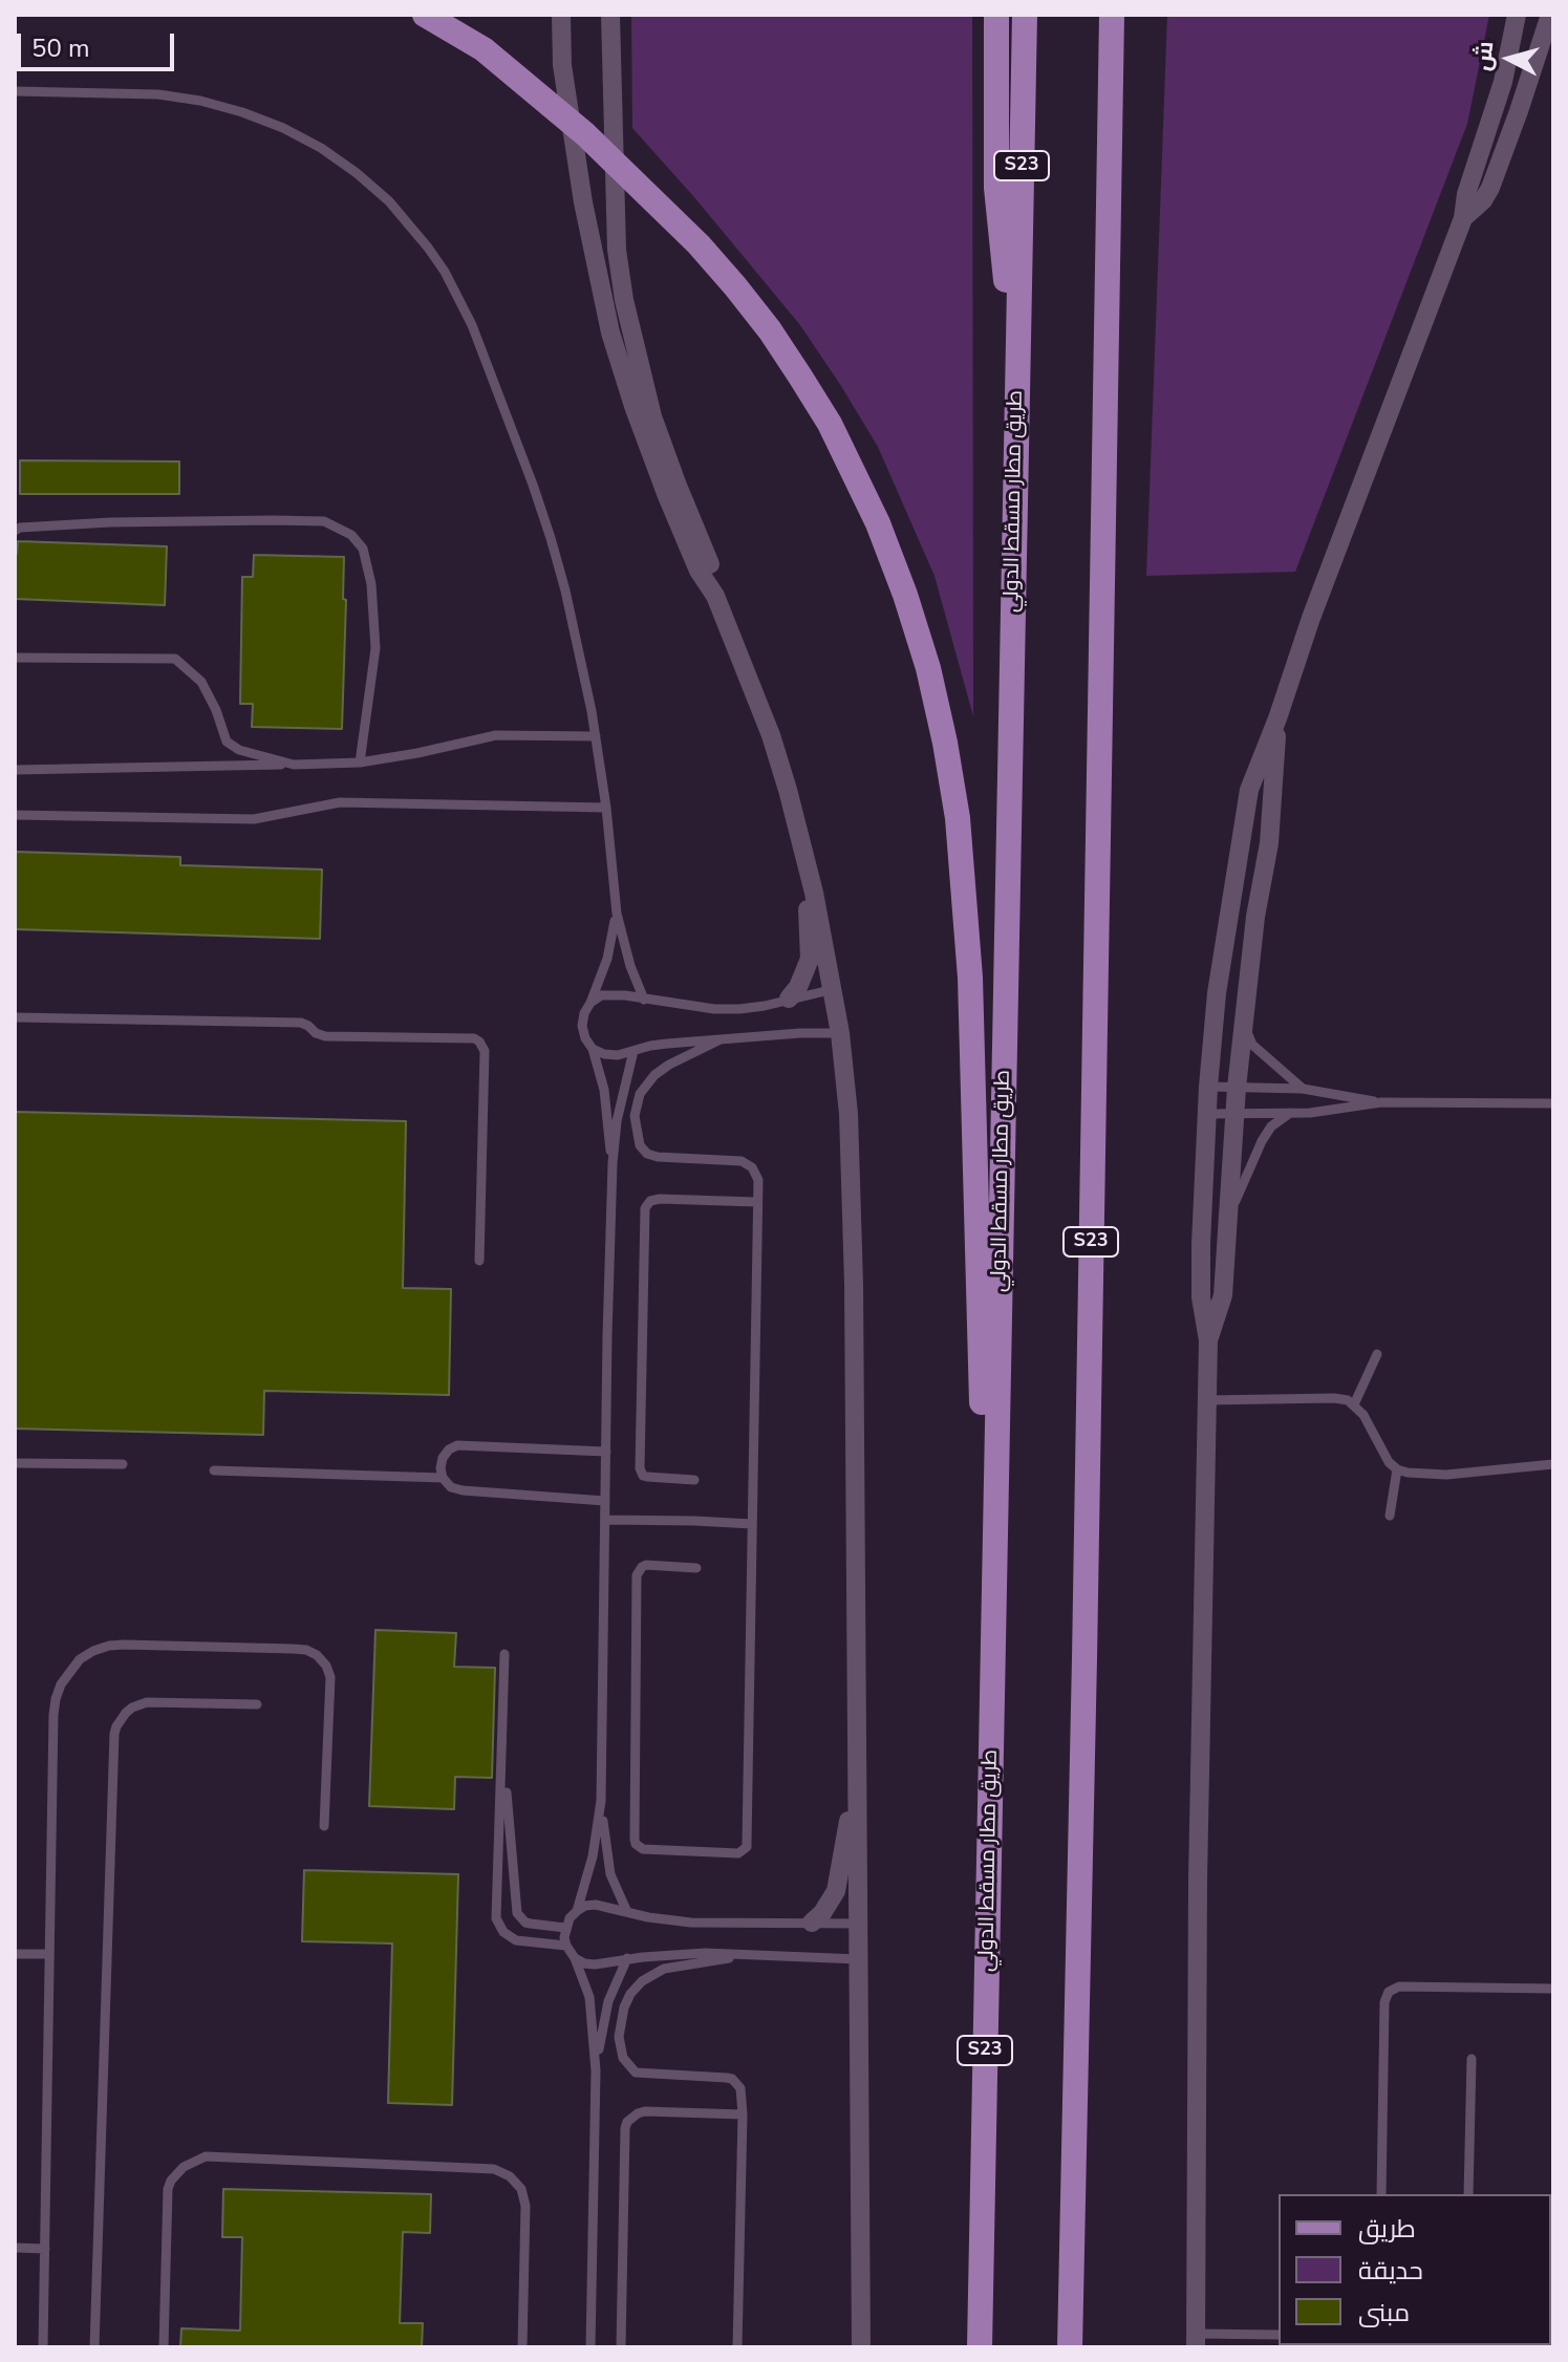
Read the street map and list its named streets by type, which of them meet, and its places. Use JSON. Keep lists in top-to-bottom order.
{
  "streets": {
    "main road": ["S23", "طريق مطار مسقط الدولي"]
  },
  "legend": ["طريق", "حديقة", "مبنى"],
  "scale_bar": "50 m",
  "north": "left"
}
